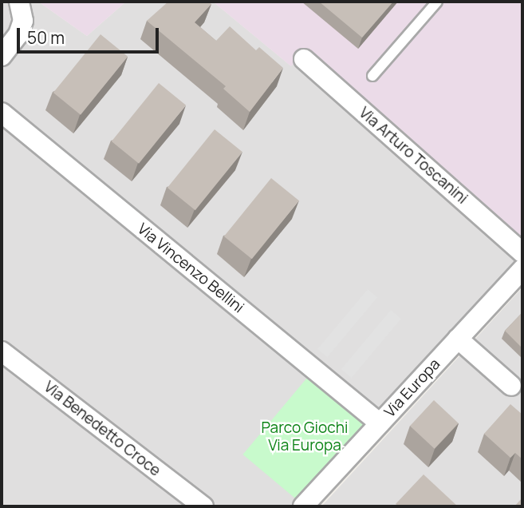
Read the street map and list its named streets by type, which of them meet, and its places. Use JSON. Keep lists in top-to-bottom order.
{
  "streets": {
    "street": [
      "Via Arturo Toscanini",
      "Via Vincenzo Bellini",
      "Via Europa",
      "Via Benedetto Croce"
    ]
  },
  "crossings": [
    ["Via Vincenzo Bellini", "Via Europa"]
  ],
  "parks": ["Parco Giochi Via Europa"],
  "scale_bar": "50 m"
}
